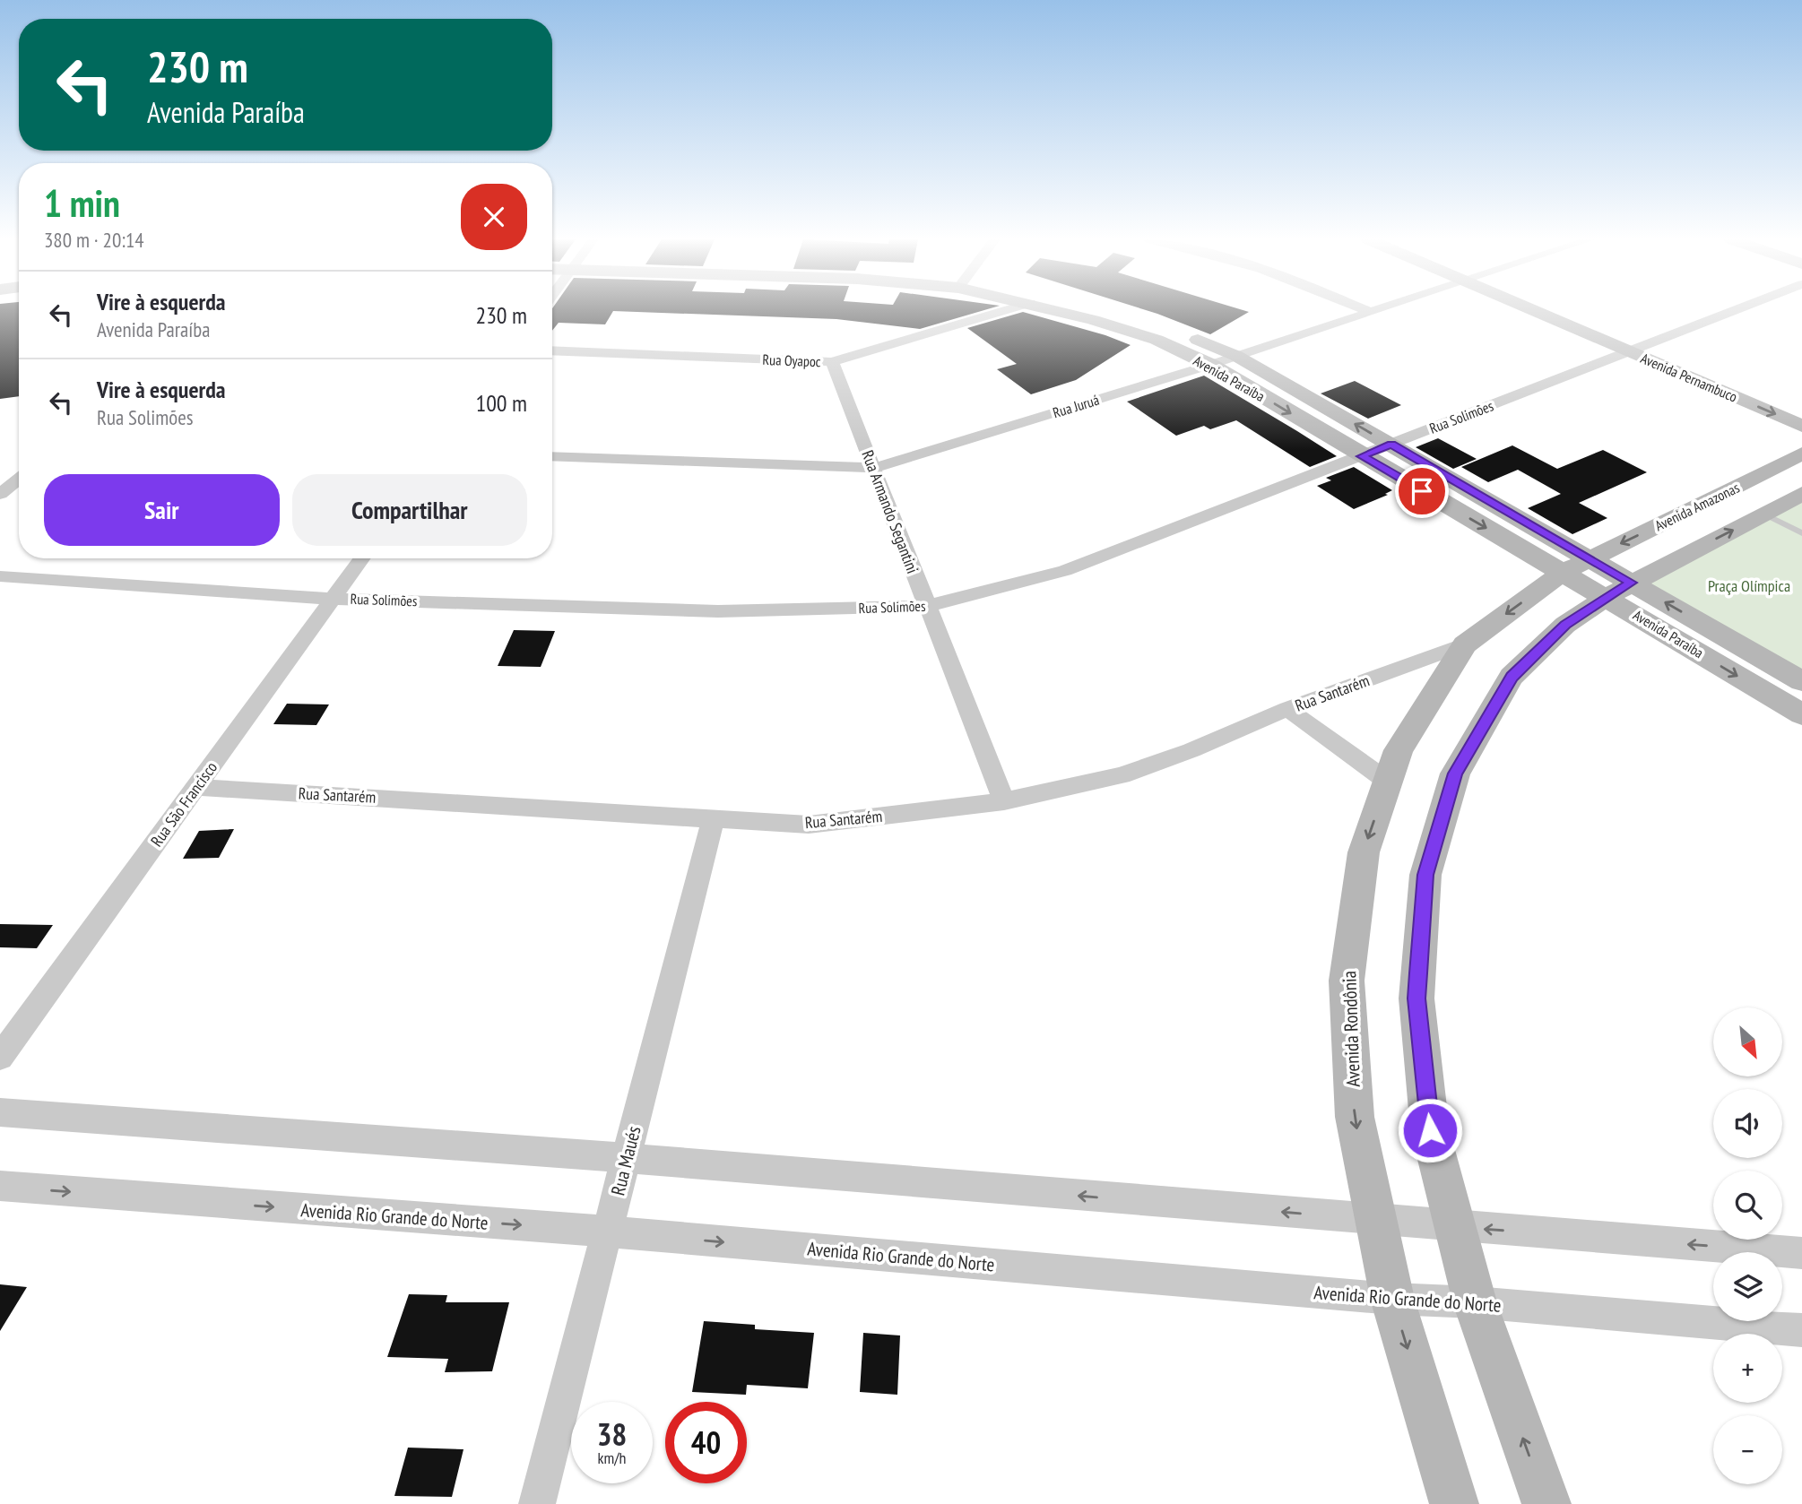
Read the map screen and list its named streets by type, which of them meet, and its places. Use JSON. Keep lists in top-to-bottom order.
{
  "streets": {
    "main road": [
      "Avenida Pernambuco",
      "Avenida Paraíba",
      "Avenida Amazonas",
      "Avenida Rondônia"
    ],
    "street": [
      "Rua Oyapoc",
      "Rua Juruá",
      "Rua Solimões",
      "Rua Armando Segantini",
      "Rua Santarém",
      "Rua São Francisco",
      "Rua Maués",
      "Avenida Rio Grande do Norte"
    ]
  },
  "crossings": [
    ["Rua Oyapoc", "Rua Armando Segantini"],
    ["Avenida Pernambuco", "Rua Solimões"],
    ["Avenida Paraíba", "Rua Juruá"],
    ["Avenida Paraíba", "Rua Solimões"],
    ["Avenida Paraíba", "Avenida Amazonas"],
    ["Avenida Paraíba", "Avenida Rondônia"],
    ["Rua Juruá", "Rua Armando Segantini"],
    ["Rua Solimões", "Rua Armando Segantini"],
    ["Rua Solimões", "Rua São Francisco"],
    ["Avenida Amazonas", "Avenida Rondônia"],
    ["Rua Armando Segantini", "Rua Santarém"],
    ["Rua Santarém", "Rua São Francisco"],
    ["Rua Santarém", "Avenida Rondônia"],
    ["Rua Santarém", "Rua Maués"],
    ["Avenida Rondônia", "Avenida Rio Grande do Norte"],
    ["Rua Maués", "Avenida Rio Grande do Norte"]
  ],
  "parks": ["Praça Olímpica"],
  "north": "bottom right",
  "page": {
    "turn": ["230 m", "Avenida Paraíba"],
    "heading": ["1 min", "380 m · 20:14"],
    "list": [
      {
        "name": "Vire à esquerda",
        "note": "Avenida Paraíba",
        "value": "230 m"
      },
      {
        "name": "Vire à esquerda",
        "note": "Rua Solimões",
        "value": "100 m"
      }
    ],
    "buttons": ["Sair", "Compartilhar"],
    "map_buttons": ["+", "−"],
    "speed": "38 km/h",
    "limit": "40"
  }
}
